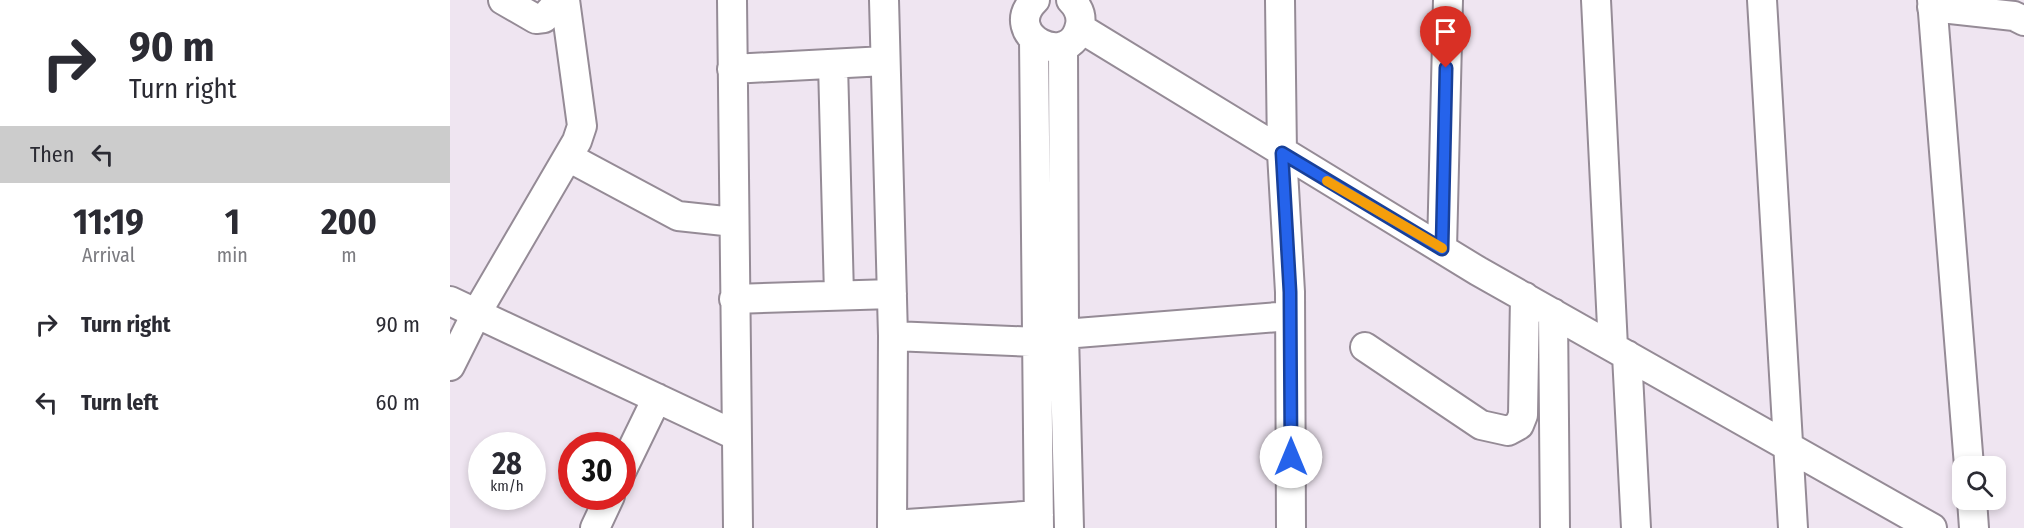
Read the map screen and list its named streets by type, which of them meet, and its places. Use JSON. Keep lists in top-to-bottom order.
{
  "page": {
    "turn": ["90 m", "Turn right"],
    "then": "Then",
    "eta": [
      "11:19",
      "Arrival",
      "1",
      "min",
      "200",
      "m"
    ],
    "list": [
      {
        "name": "Turn right",
        "value": "90 m"
      },
      {
        "name": "Turn left",
        "value": "60 m"
      }
    ],
    "speed": "28 km/h",
    "limit": "30"
  }
}
